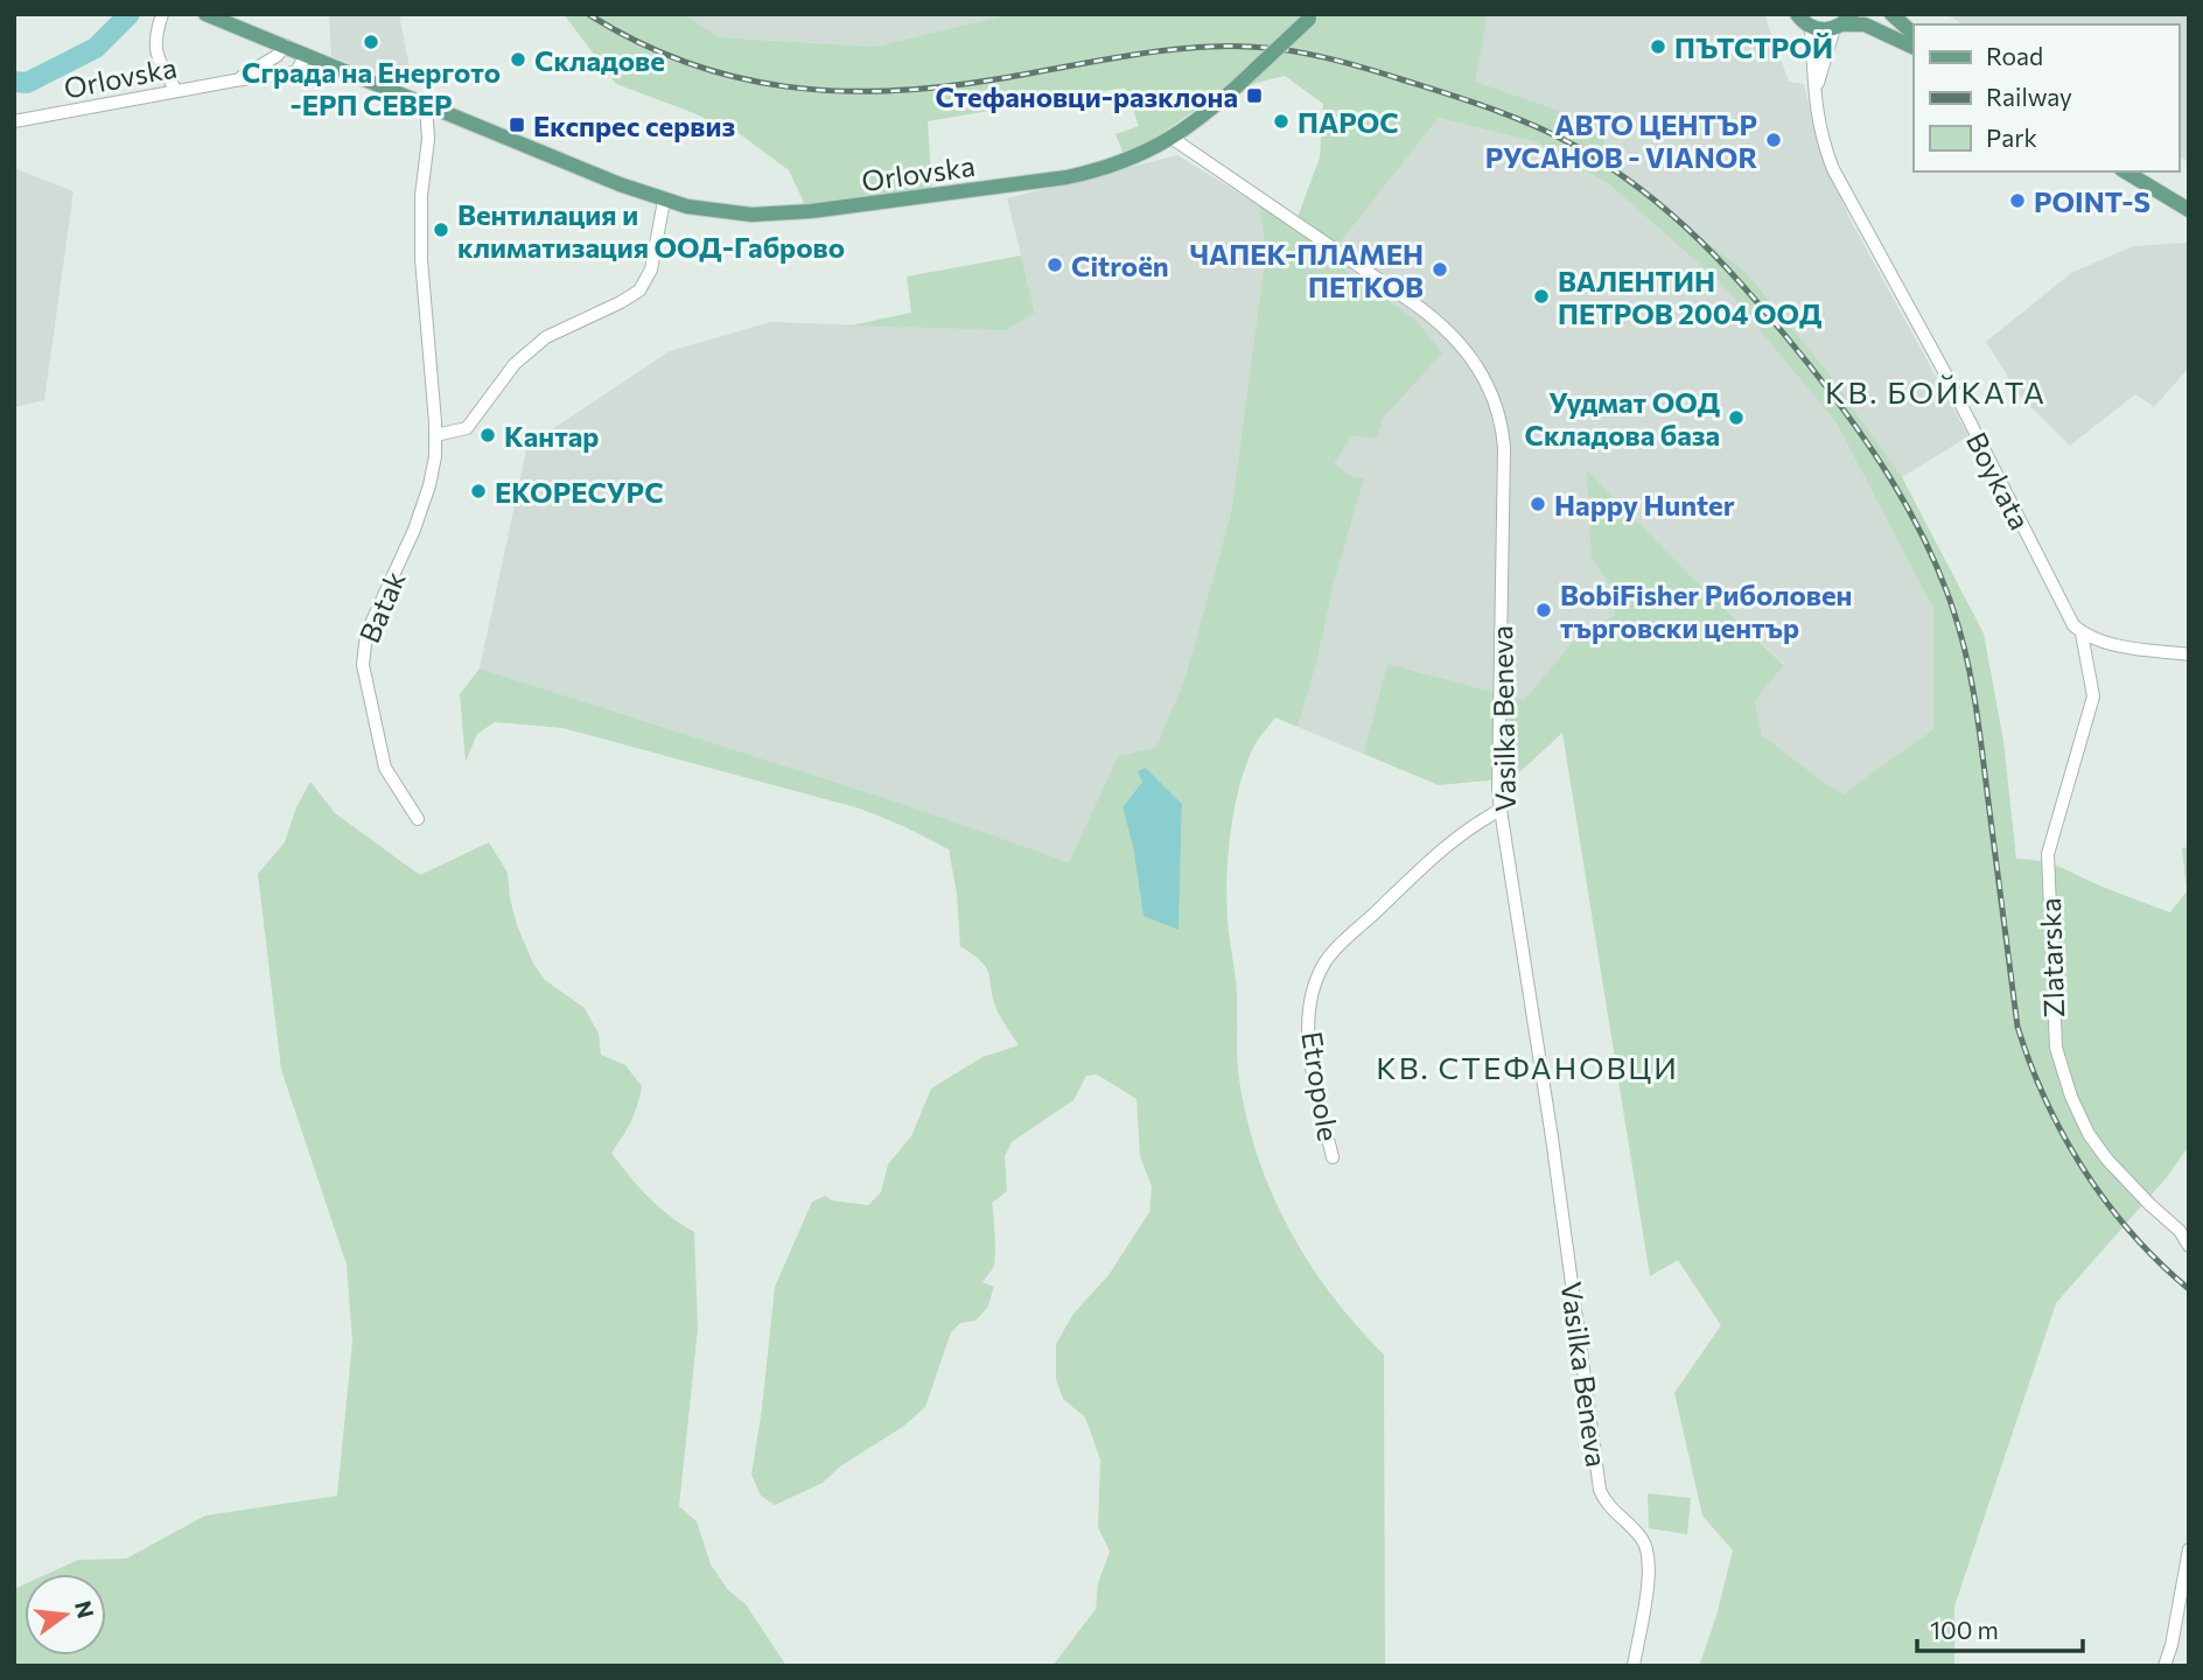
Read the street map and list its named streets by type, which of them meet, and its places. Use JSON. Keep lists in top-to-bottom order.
{
  "streets": {
    "main road": ["Orlovska"],
    "street": [
      "Boykata",
      "Batak",
      "Vasilka Beneva",
      "Zlatarska",
      "Etropole"
    ]
  },
  "crossings": [
    ["Orlovska", "Batak"],
    ["Orlovska", "Vasilka Beneva"],
    ["Boykata", "Zlatarska"],
    ["Vasilka Beneva", "Etropole"]
  ],
  "districts": ["КВ. БОЙКАТА", "КВ. СТЕФАНОВЦИ"],
  "places": {
    "other": [
      "Сграда на Енергото -ЕРП СЕВЕР",
      "ПЪТСТРОЙ",
      "Складове",
      "ПАРОС",
      "АВТО ЦЕНТЪР РУСАНОВ - VIANOR",
      "POINT-S",
      "Вентилация и климатизация ООД-Габрово",
      "Citroën",
      "ЧАПЕК-ПЛАМЕН ПЕТКОВ",
      "ВАЛЕНТИН ПЕТРОВ 2004 ООД",
      "Уудмат ООД Складова база",
      "Кантар",
      "ЕКОРЕСУРС",
      "Happy Hunter",
      "BobiFisher Риболовен търговски център"
    ],
    "transit": ["Стефановци-разклона", "Експрес сервиз"]
  },
  "legend": ["Road", "Railway", "Park"],
  "scale_bar": "100 m",
  "north": "right"
}
